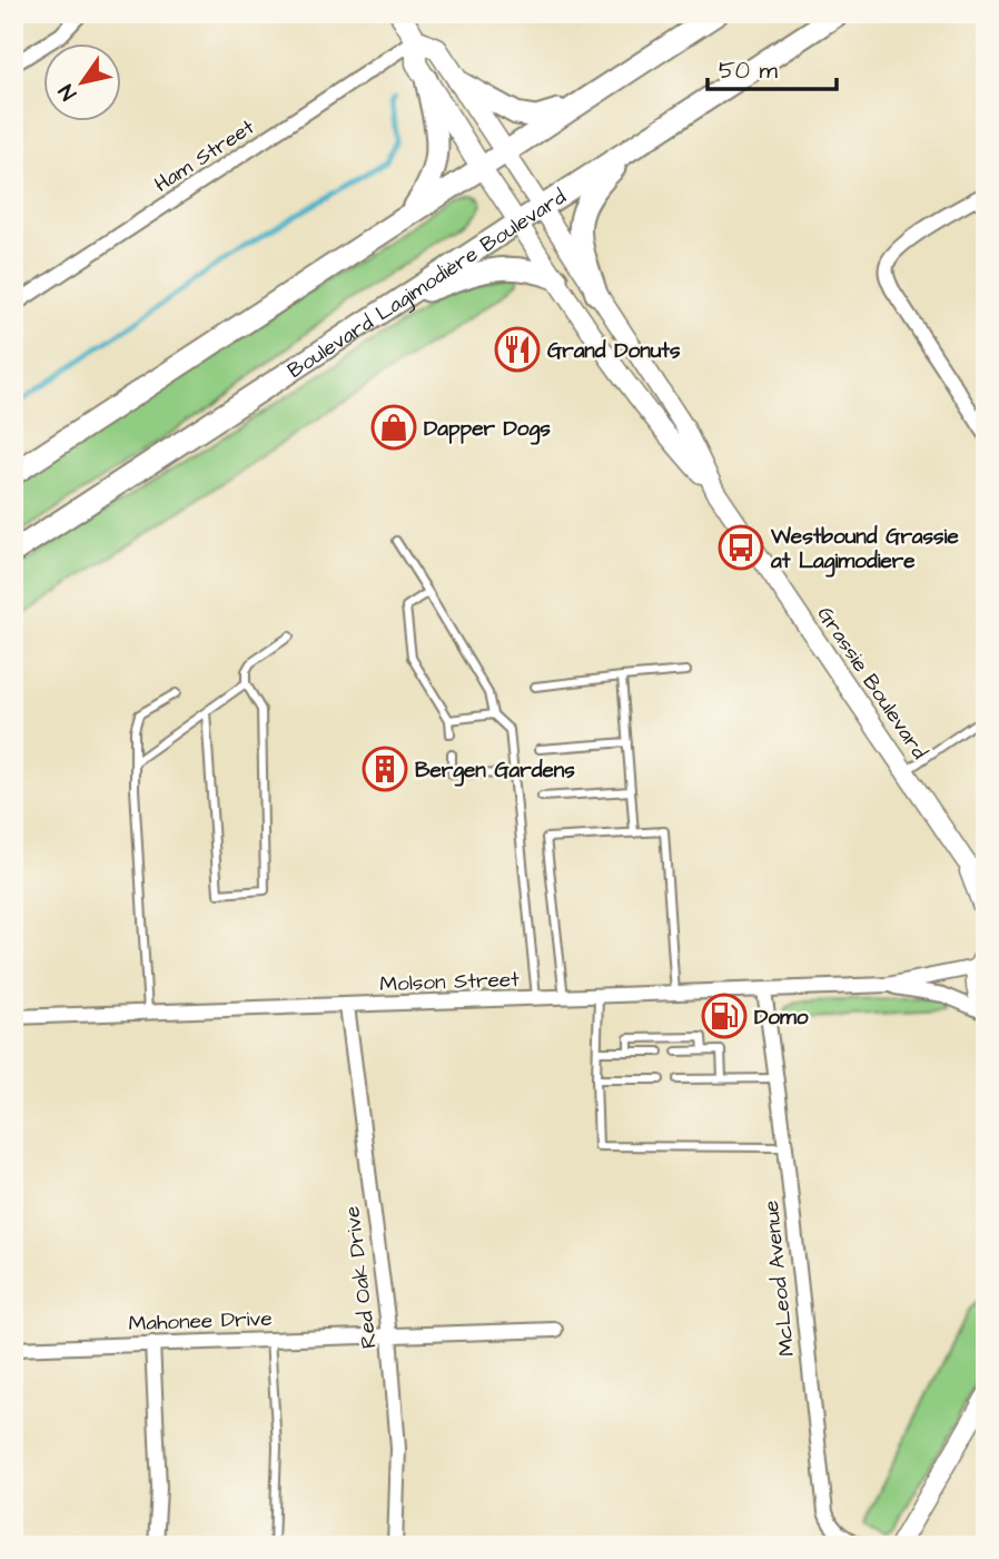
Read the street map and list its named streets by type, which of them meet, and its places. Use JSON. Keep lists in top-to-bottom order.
{
  "streets": {
    "main road": ["Boulevard Lagimodière Boulevard", "Grassie Boulevard"],
    "street": [
      "Ham Street",
      "Molson Street",
      "Red Oak Drive",
      "McLeod Avenue",
      "Mahonee Drive"
    ]
  },
  "crossings": [
    ["Ham Street", "Grassie Boulevard"],
    ["Boulevard Lagimodière Boulevard", "Grassie Boulevard"],
    ["Molson Street", "Red Oak Drive"],
    ["Molson Street", "McLeod Avenue"],
    ["Red Oak Drive", "Mahonee Drive"]
  ],
  "places": {
    "restaurant": ["Grand Donuts"],
    "shop": ["Dapper Dogs"],
    "bus stop": ["Westbound Grassie at Lagimodiere"],
    "building": ["Bergen Gardens"],
    "fuel station": ["Domo"]
  },
  "scale_bar": "50 m",
  "north": "bottom left"
}
